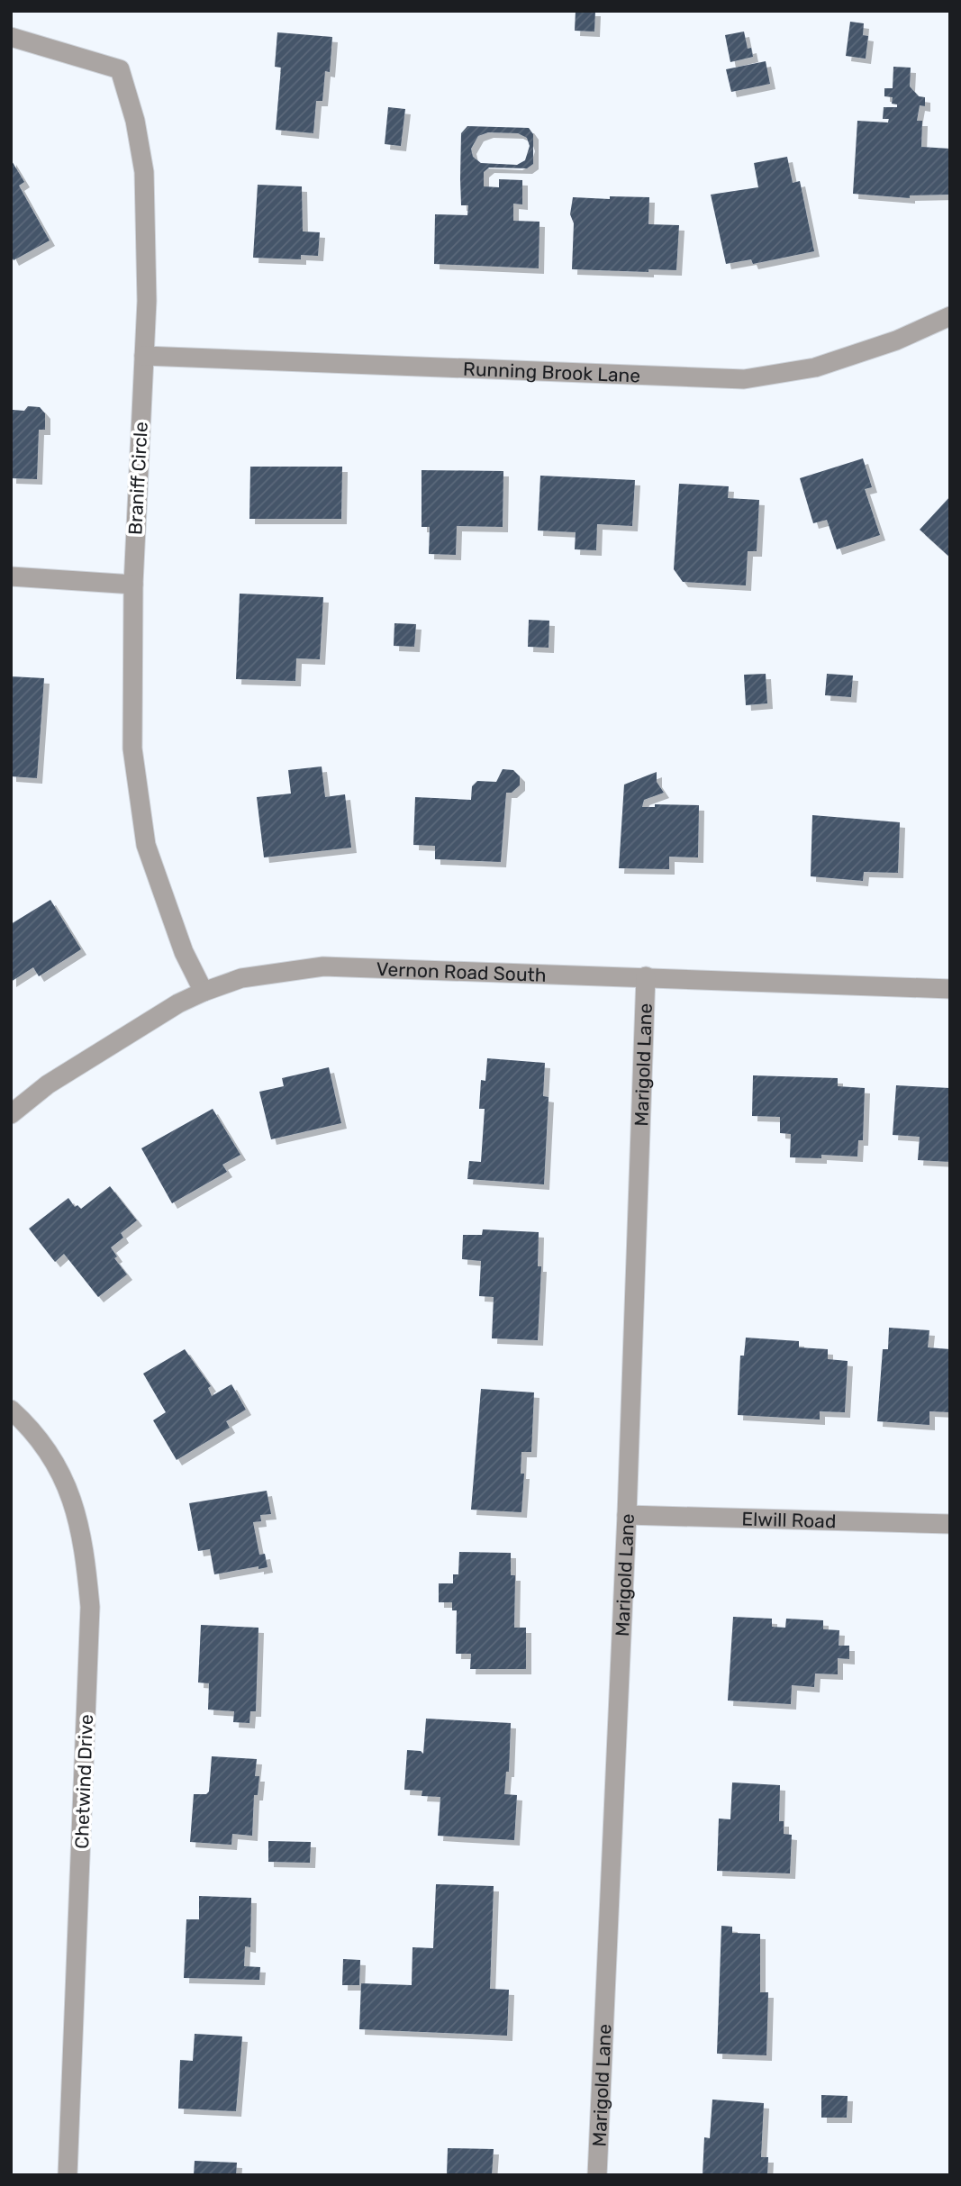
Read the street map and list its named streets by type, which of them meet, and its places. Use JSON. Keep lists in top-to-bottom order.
{
  "streets": {
    "street": [
      "Running Brook Lane",
      "Braniff Circle",
      "Vernon Road South",
      "Marigold Lane",
      "Elwill Road",
      "Chetwind Drive"
    ]
  },
  "crossings": [
    ["Running Brook Lane", "Braniff Circle"],
    ["Braniff Circle", "Vernon Road South"],
    ["Vernon Road South", "Marigold Lane"],
    ["Marigold Lane", "Elwill Road"]
  ]
}
